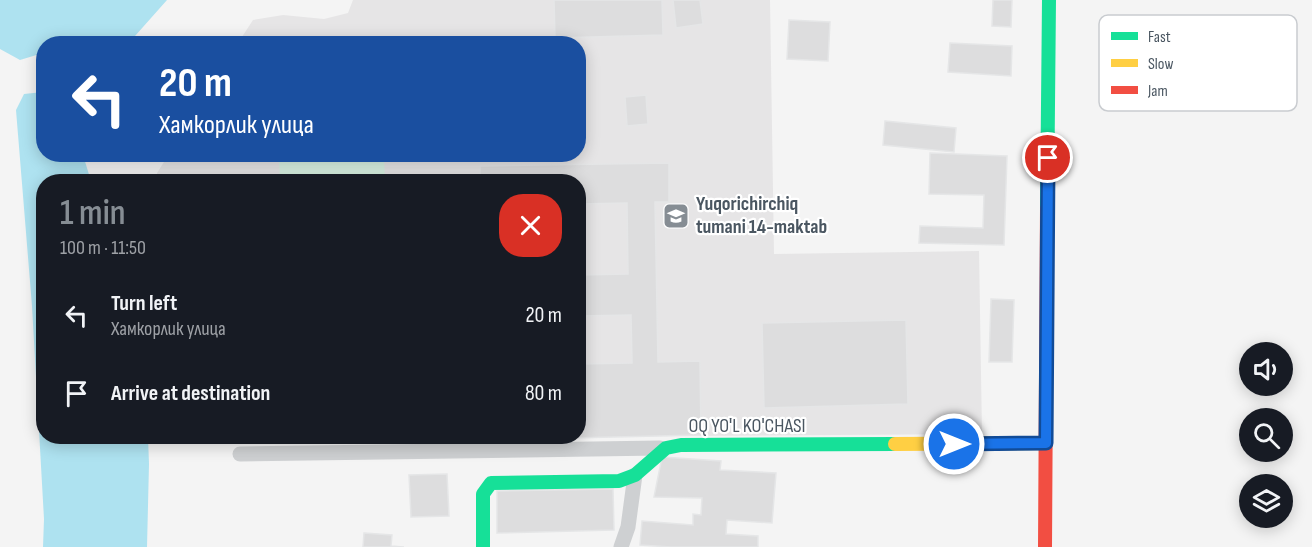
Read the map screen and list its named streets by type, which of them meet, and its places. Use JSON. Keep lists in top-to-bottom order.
{
  "streets": {
    "street": ["OQ YO'L KO'CHASI"]
  },
  "places": {
    "school or university": ["Yuqorichirchiq tumani 14-maktab"]
  },
  "legend": ["Fast", "Slow", "Jam"],
  "page": {
    "turn": ["20 m", "Хамкорлик улица"],
    "heading": ["1 min", "100 m · 11:50"],
    "list": [
      {
        "name": "Turn left",
        "note": "Хамкорлик улица",
        "value": "20 m"
      },
      {
        "name": "Arrive at destination",
        "value": "80 m"
      }
    ]
  }
}
